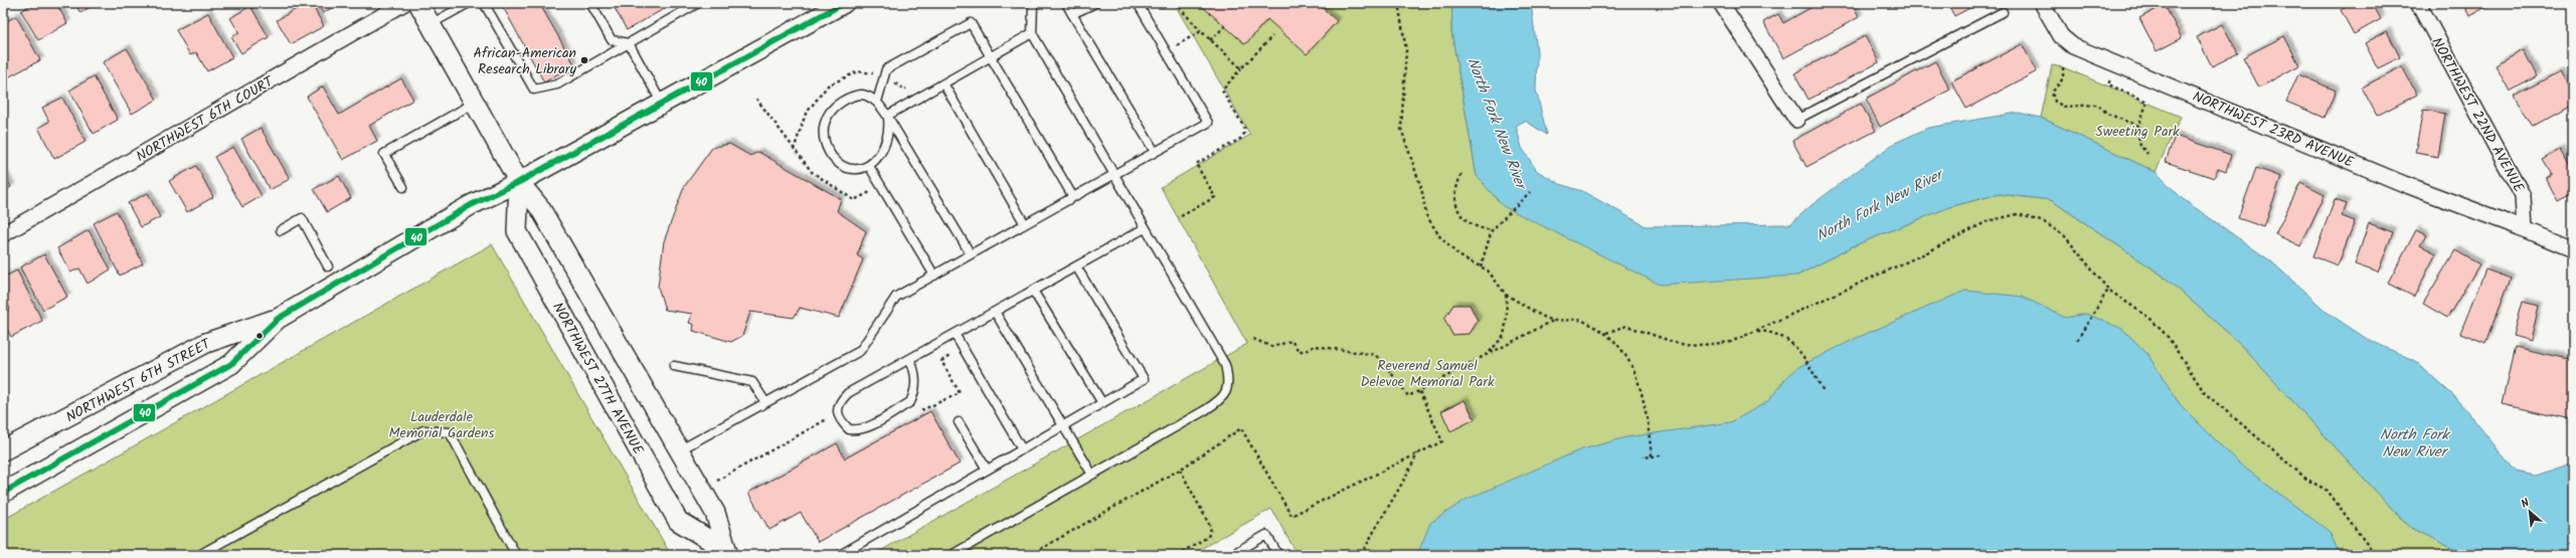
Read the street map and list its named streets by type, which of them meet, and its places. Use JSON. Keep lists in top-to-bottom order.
{
  "streets": {
    "street": [
      "NORTHWEST 22ND AVENUE",
      "NORTHWEST 6TH COURT",
      "NORTHWEST 23RD AVENUE",
      "NORTHWEST 27TH AVENUE",
      "NORTHWEST 6TH STREET"
    ]
  },
  "crossings": [
    ["NORTHWEST 22ND AVENUE", "NORTHWEST 23RD AVENUE"],
    ["NORTHWEST 27TH AVENUE", "NORTHWEST 6TH STREET"]
  ],
  "water": ["North Fork New River"],
  "parks": ["Sweeting Park", "Reverend Samuel Delevoe Memorial Park", "Lauderdale Memorial Gardens"],
  "places": ["African-American Research Library"],
  "lines": ["transit line 40"],
  "north": "top left"
}
